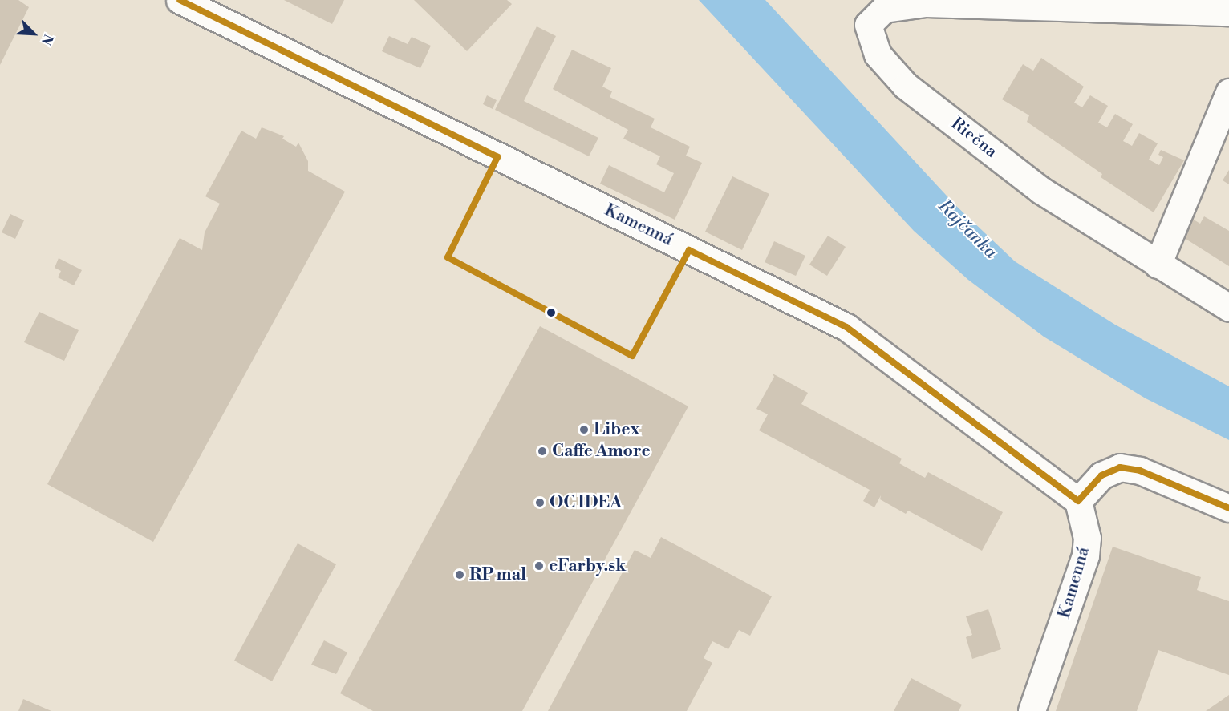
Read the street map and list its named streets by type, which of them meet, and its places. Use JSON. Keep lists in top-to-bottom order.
{
  "streets": {
    "street": ["Riečna", "Kamenná"]
  },
  "water": ["Rajčanka"],
  "places": [
    "Libex",
    "Caffe Amore",
    "OC IDEA",
    "eFarby.sk",
    "RP mal"
  ],
  "north": "bottom right"
}
